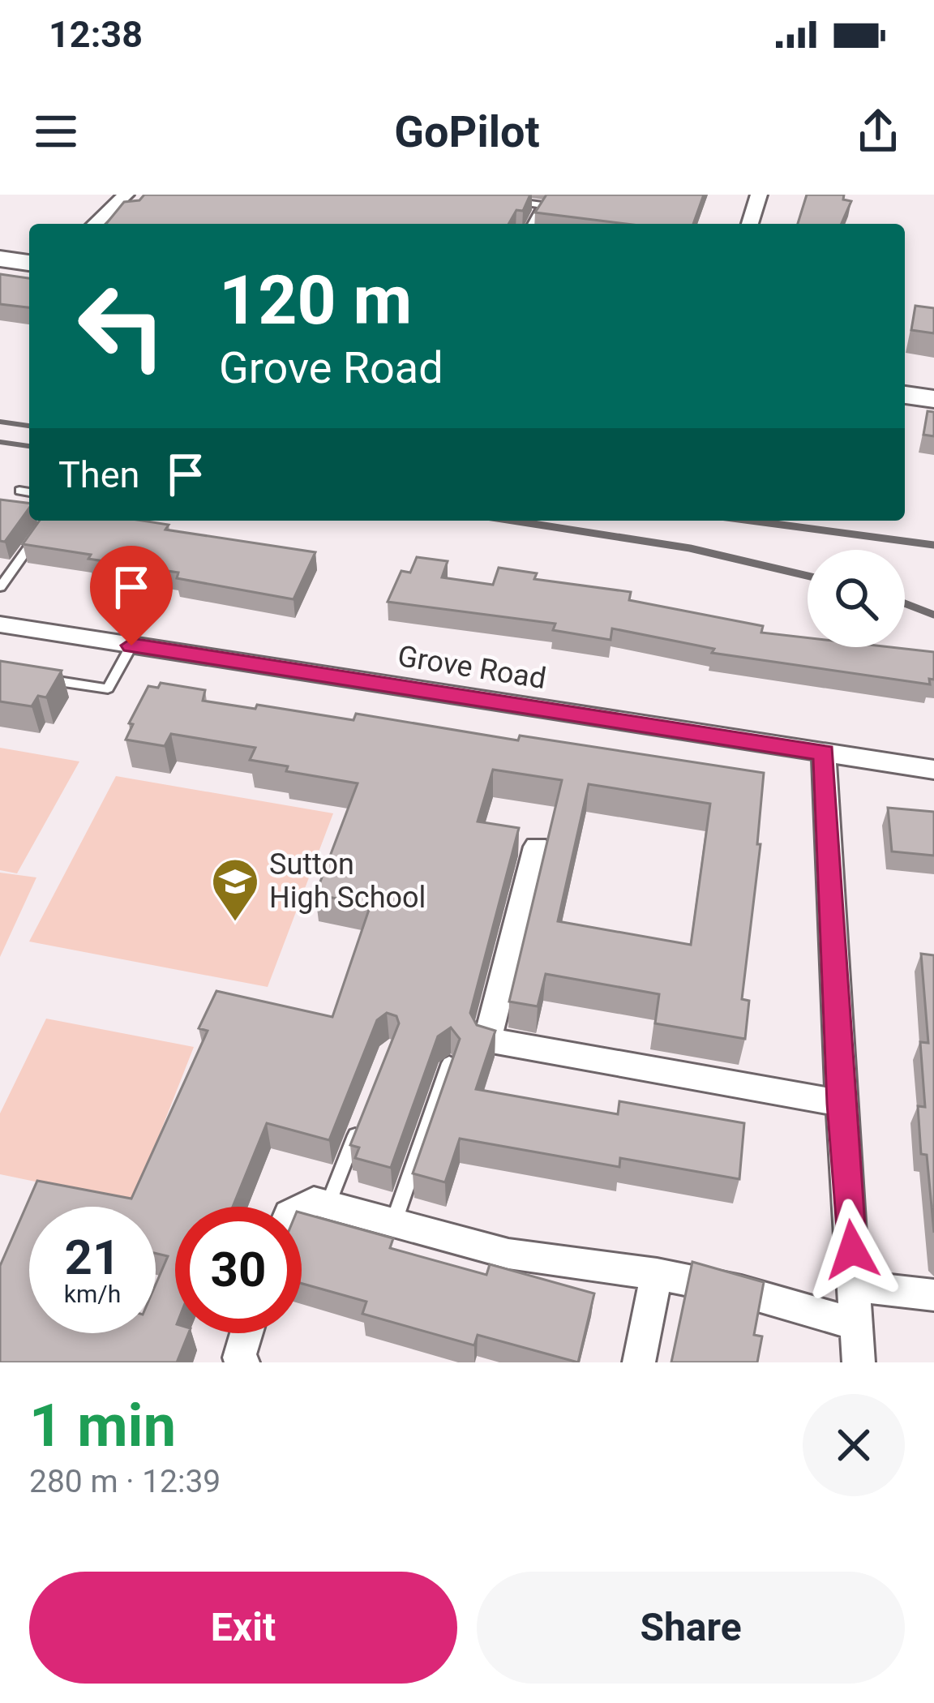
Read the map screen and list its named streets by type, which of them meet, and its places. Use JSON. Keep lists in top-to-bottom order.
{
  "streets": {
    "street": ["Grove Road"]
  },
  "places": {
    "school or university": ["Sutton High School"]
  },
  "page": {
    "status": "12:38",
    "header": "GoPilot",
    "turn": ["120 m", "Grove Road"],
    "then": "Then",
    "speed": "21 km/h",
    "limit": "30",
    "heading": ["1 min", "280 m · 12:39"],
    "buttons": ["Exit", "Share"]
  }
}
